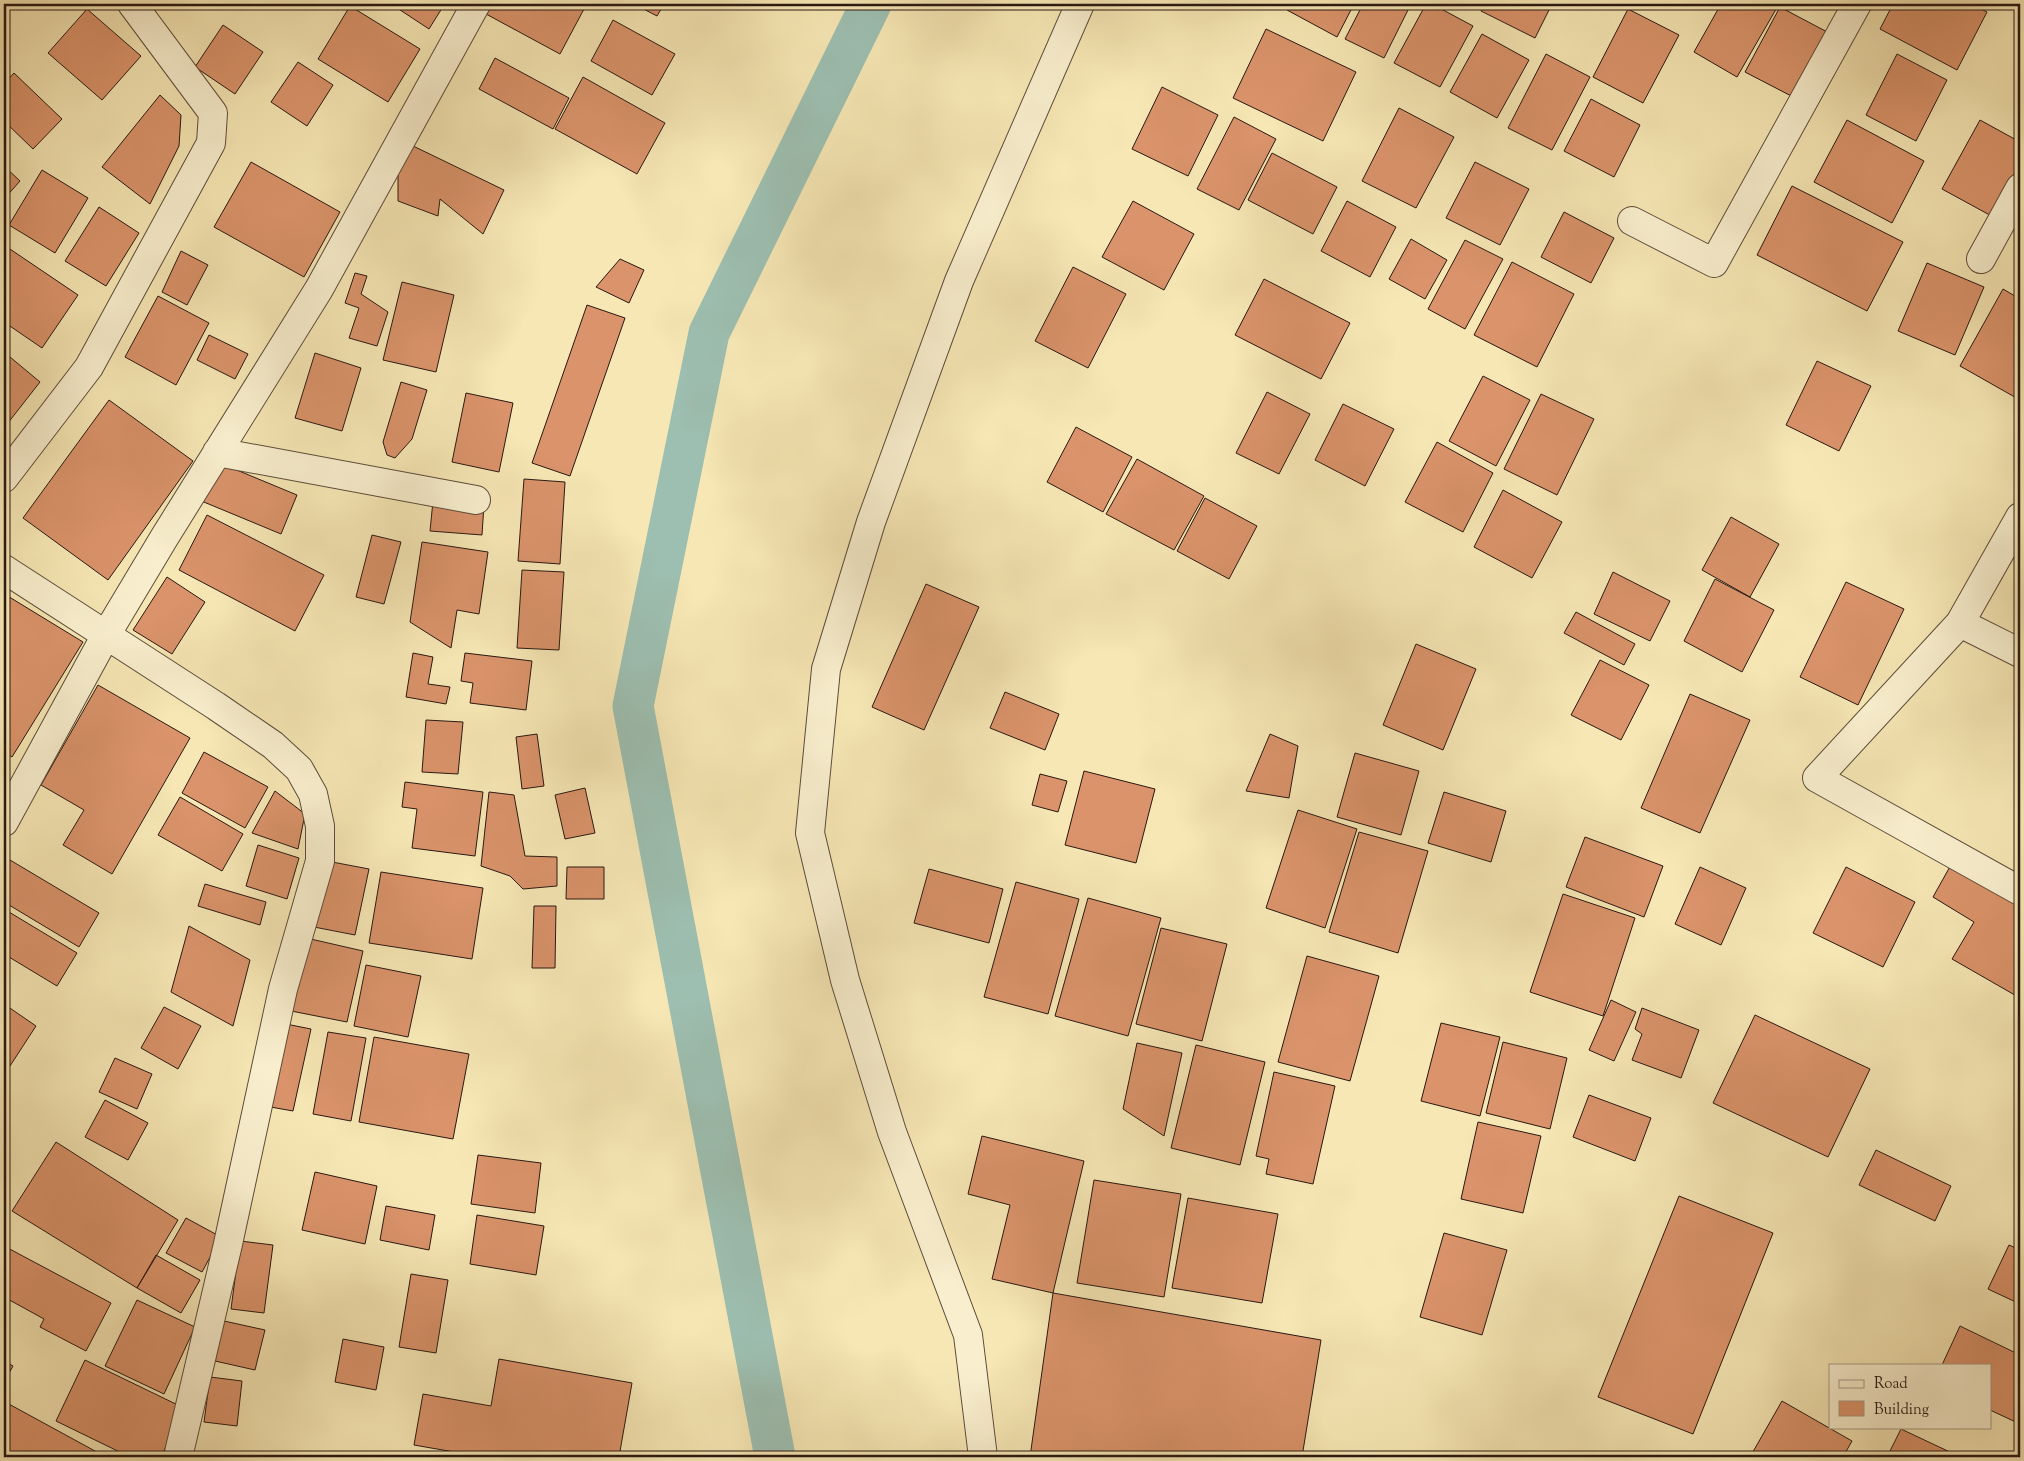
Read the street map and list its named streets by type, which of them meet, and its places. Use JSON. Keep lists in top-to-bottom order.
{
  "legend": ["Road", "Building"]
}
